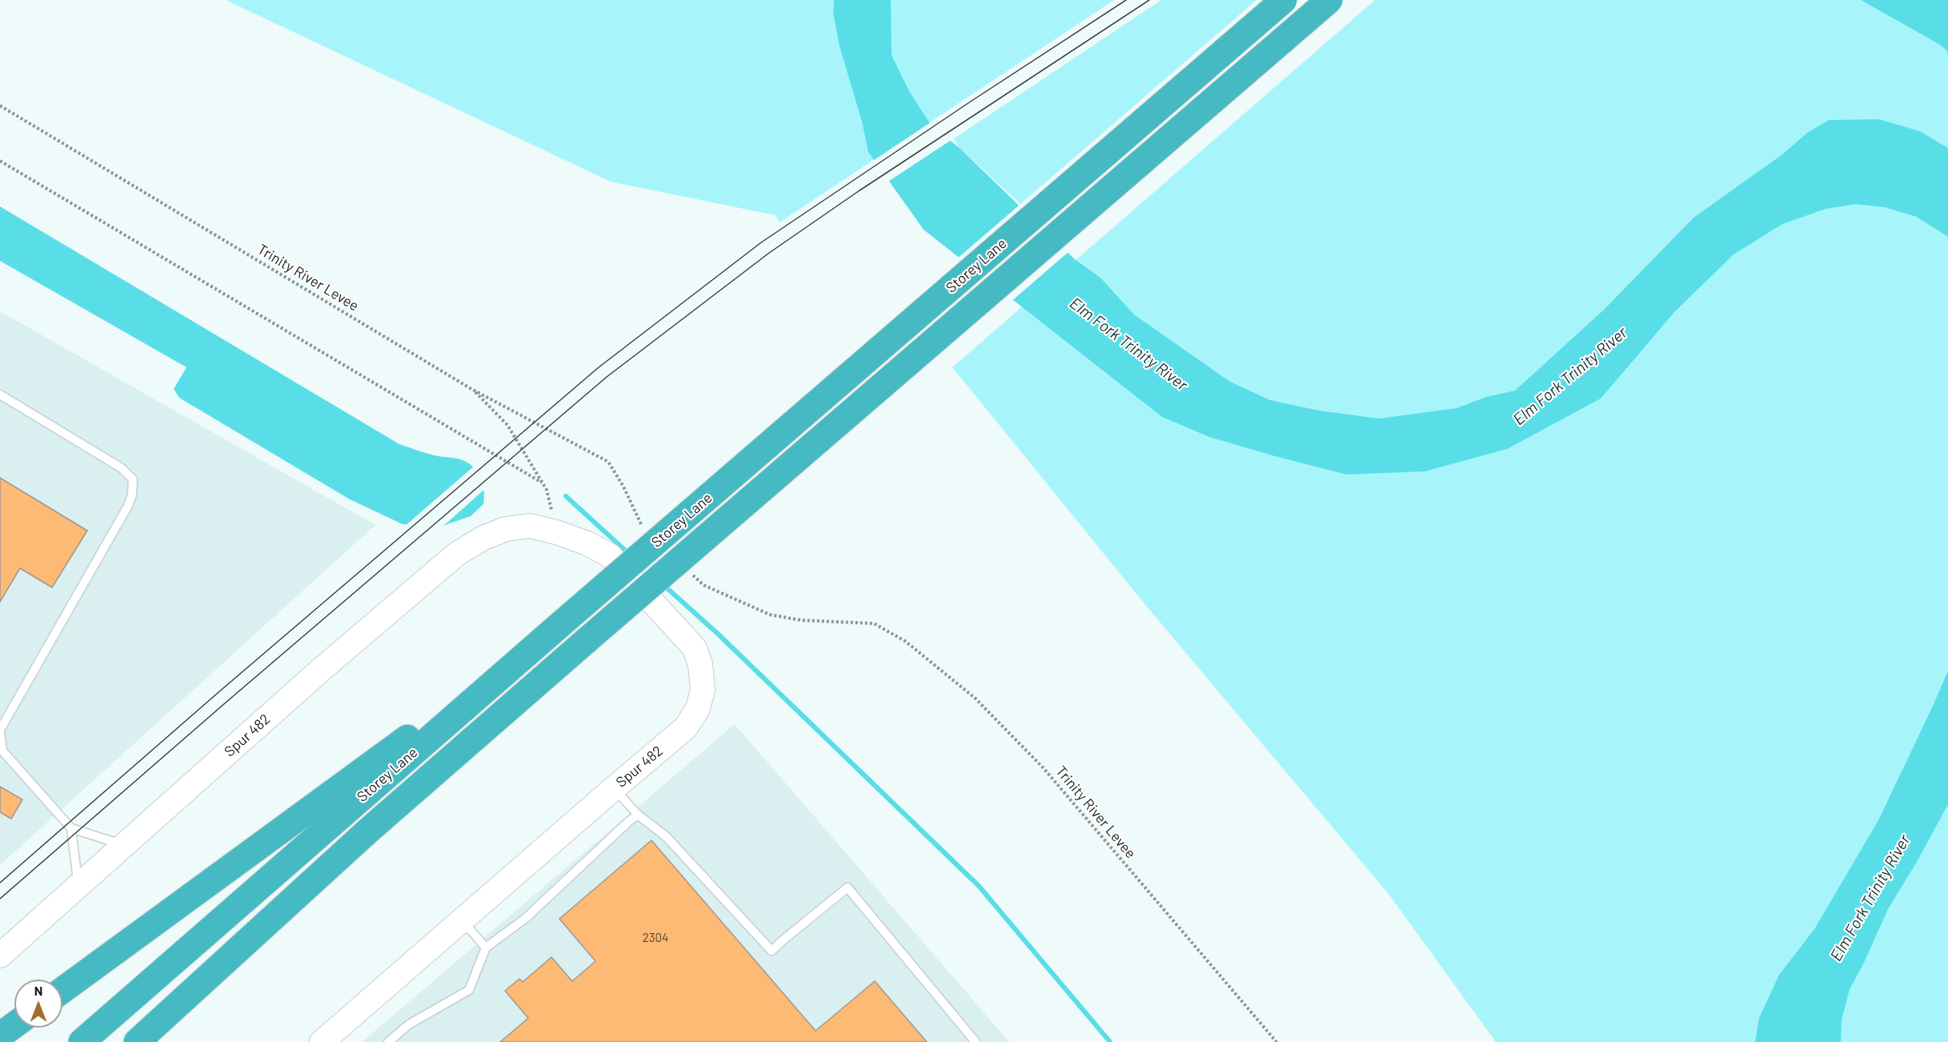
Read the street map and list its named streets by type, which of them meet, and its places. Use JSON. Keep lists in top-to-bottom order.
{
  "streets": {
    "highway": ["Storey Lane"],
    "main road": ["Spur 482"],
    "path": ["Trinity River Levee"]
  },
  "water": ["Elm Fork Trinity River"],
  "house_numbers": ["2304"],
  "north": "top"
}
